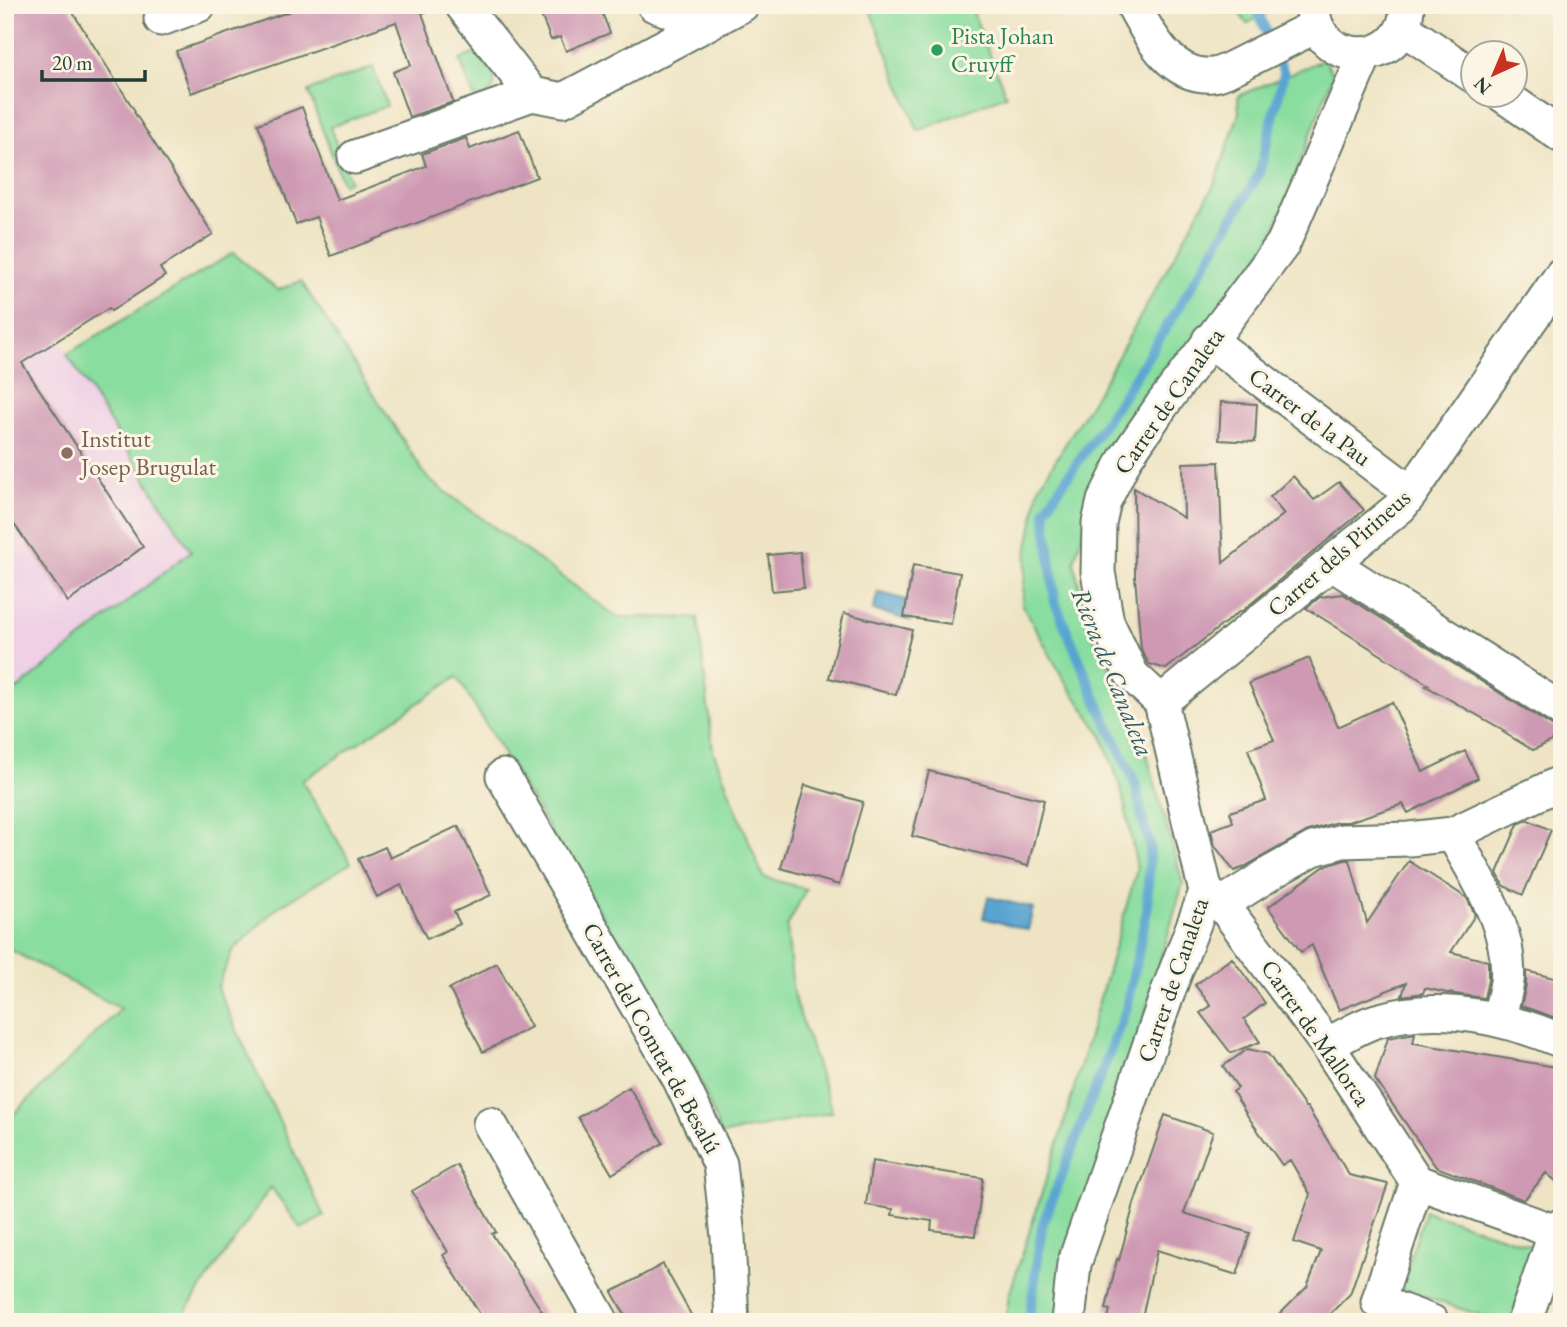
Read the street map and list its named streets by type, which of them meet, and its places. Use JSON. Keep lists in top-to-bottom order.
{
  "streets": {
    "street": [
      "Carrer de Canaleta",
      "Carrer de la Pau",
      "Carrer dels Pirineus",
      "Carrer de Mallorca",
      "Carrer del Comtat de Besalú"
    ]
  },
  "crossings": [
    ["Carrer de Canaleta", "Carrer de la Pau"],
    ["Carrer de Canaleta", "Carrer dels Pirineus"],
    ["Carrer de Canaleta", "Carrer de Mallorca"],
    ["Carrer de la Pau", "Carrer dels Pirineus"]
  ],
  "water": ["Riera de Canaleta"],
  "places": ["Pista Johan Cruyff", "Institut Josep Brugulat"],
  "scale_bar": "20 m",
  "north": "bottom left"
}
